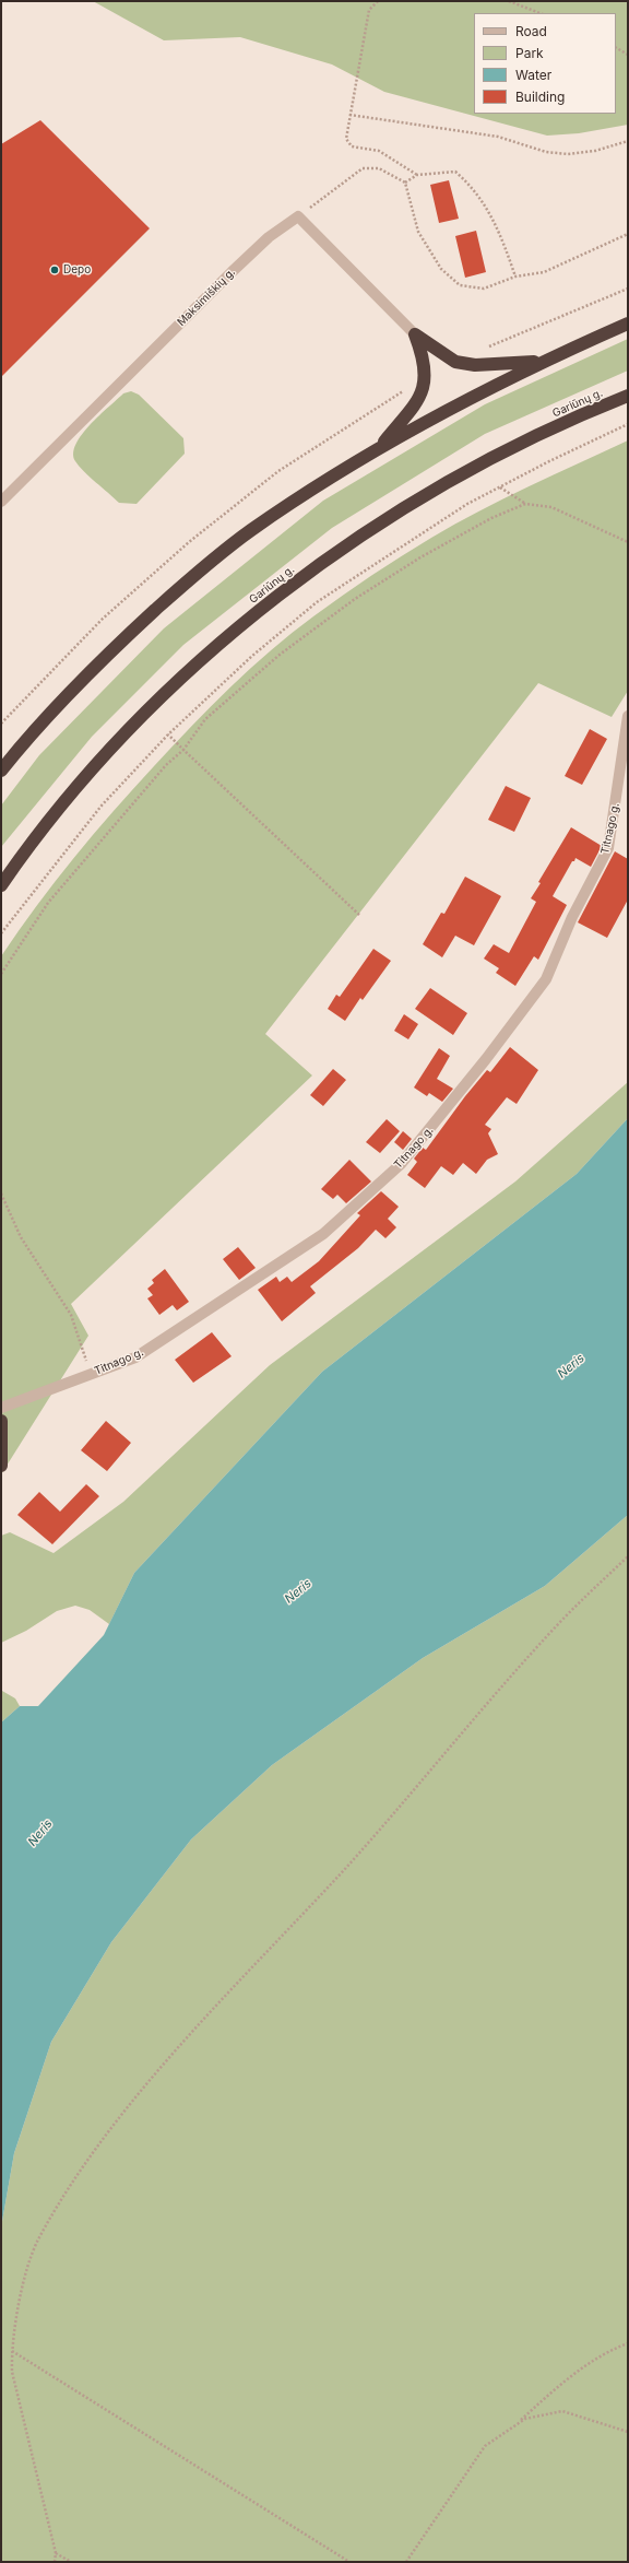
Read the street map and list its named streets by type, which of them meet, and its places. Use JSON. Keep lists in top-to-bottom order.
{
  "streets": {
    "highway": ["Gariūnų g."],
    "street": ["Maksimiškių g.", "Titnago g."]
  },
  "water": ["Neris"],
  "places": ["Depo"],
  "legend": [
    "Road",
    "Park",
    "Water",
    "Building"
  ]
}
